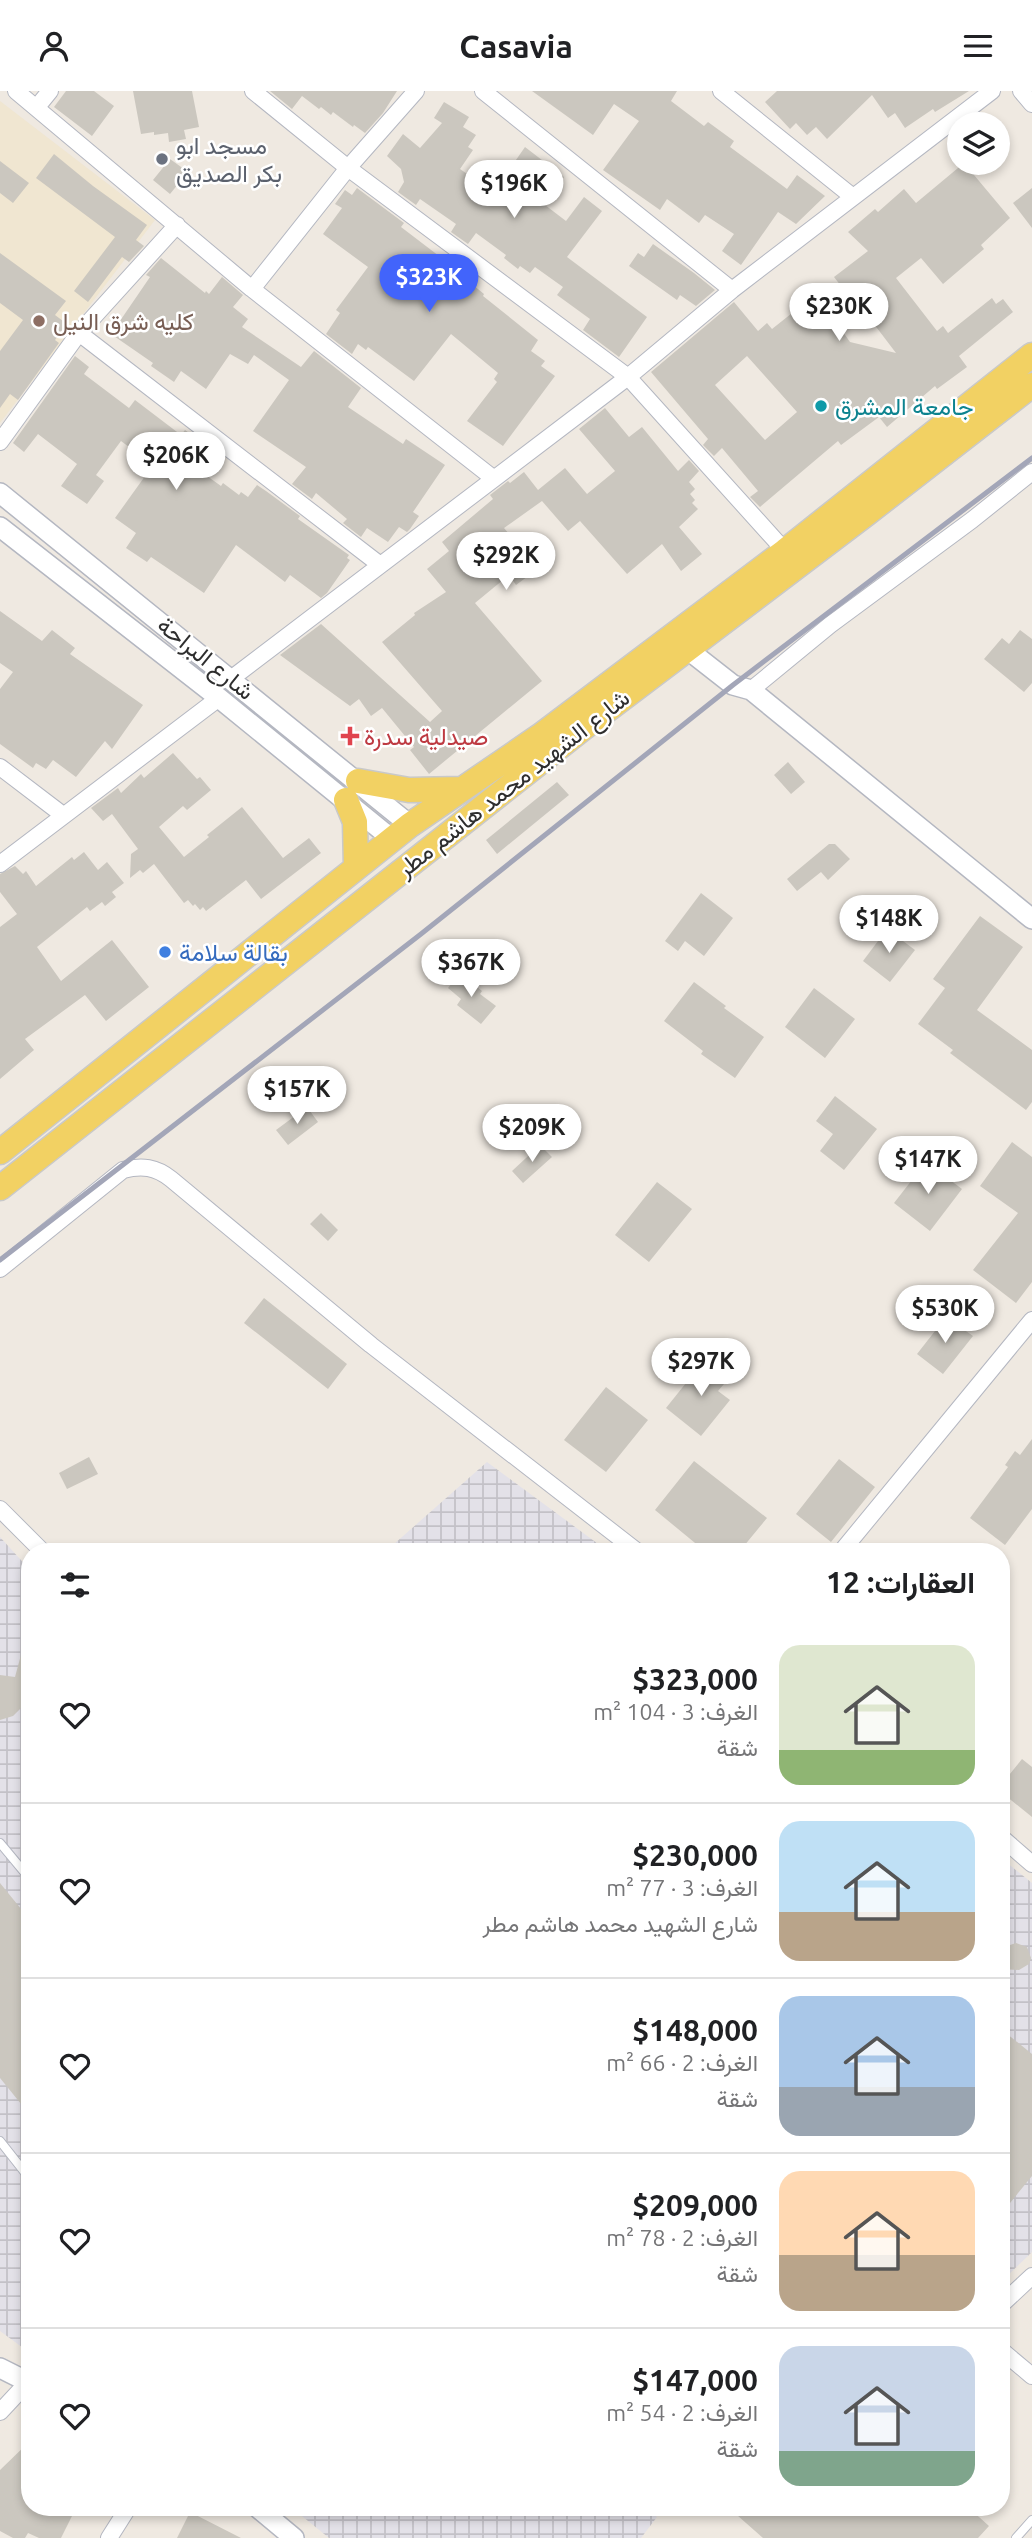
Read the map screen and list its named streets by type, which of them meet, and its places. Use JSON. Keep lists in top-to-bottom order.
{
  "streets": {
    "main road": ["شارع الشهيد محمد هاشم مطر"],
    "street": ["شارع البراحة"]
  },
  "crossings": [
    ["شارع البراحة", "شارع الشهيد محمد هاشم مطر"]
  ],
  "places": {
    "other": [
      "مسجد ابو بكر الصديق",
      "كليه شرق النيل",
      "جامعة المشرق",
      "بقالة سلامة"
    ],
    "health": ["صيدلية سدرة"]
  },
  "page": {
    "header": "Casavia",
    "price": [
      "$196K",
      "$323K",
      "$230K",
      "$206K",
      "$292K",
      "$148K",
      "$367K",
      "$157K",
      "$209K",
      "$147K",
      "$530K",
      "$297K"
    ],
    "heading": "العقارات: 12",
    "list": [
      {
        "name": "$323,000",
        "note": "الغرف: 3 · 104 m² · شقة"
      },
      {
        "name": "$230,000",
        "note": "الغرف: 3 · 77 m² · شارع الشهيد محمد هاشم مطر"
      },
      {
        "name": "$148,000",
        "note": "الغرف: 2 · 66 m² · شقة"
      },
      {
        "name": "$209,000",
        "note": "الغرف: 2 · 78 m² · شقة"
      },
      {
        "name": "$147,000",
        "note": "الغرف: 2 · 54 m² · شقة"
      }
    ]
  }
}
